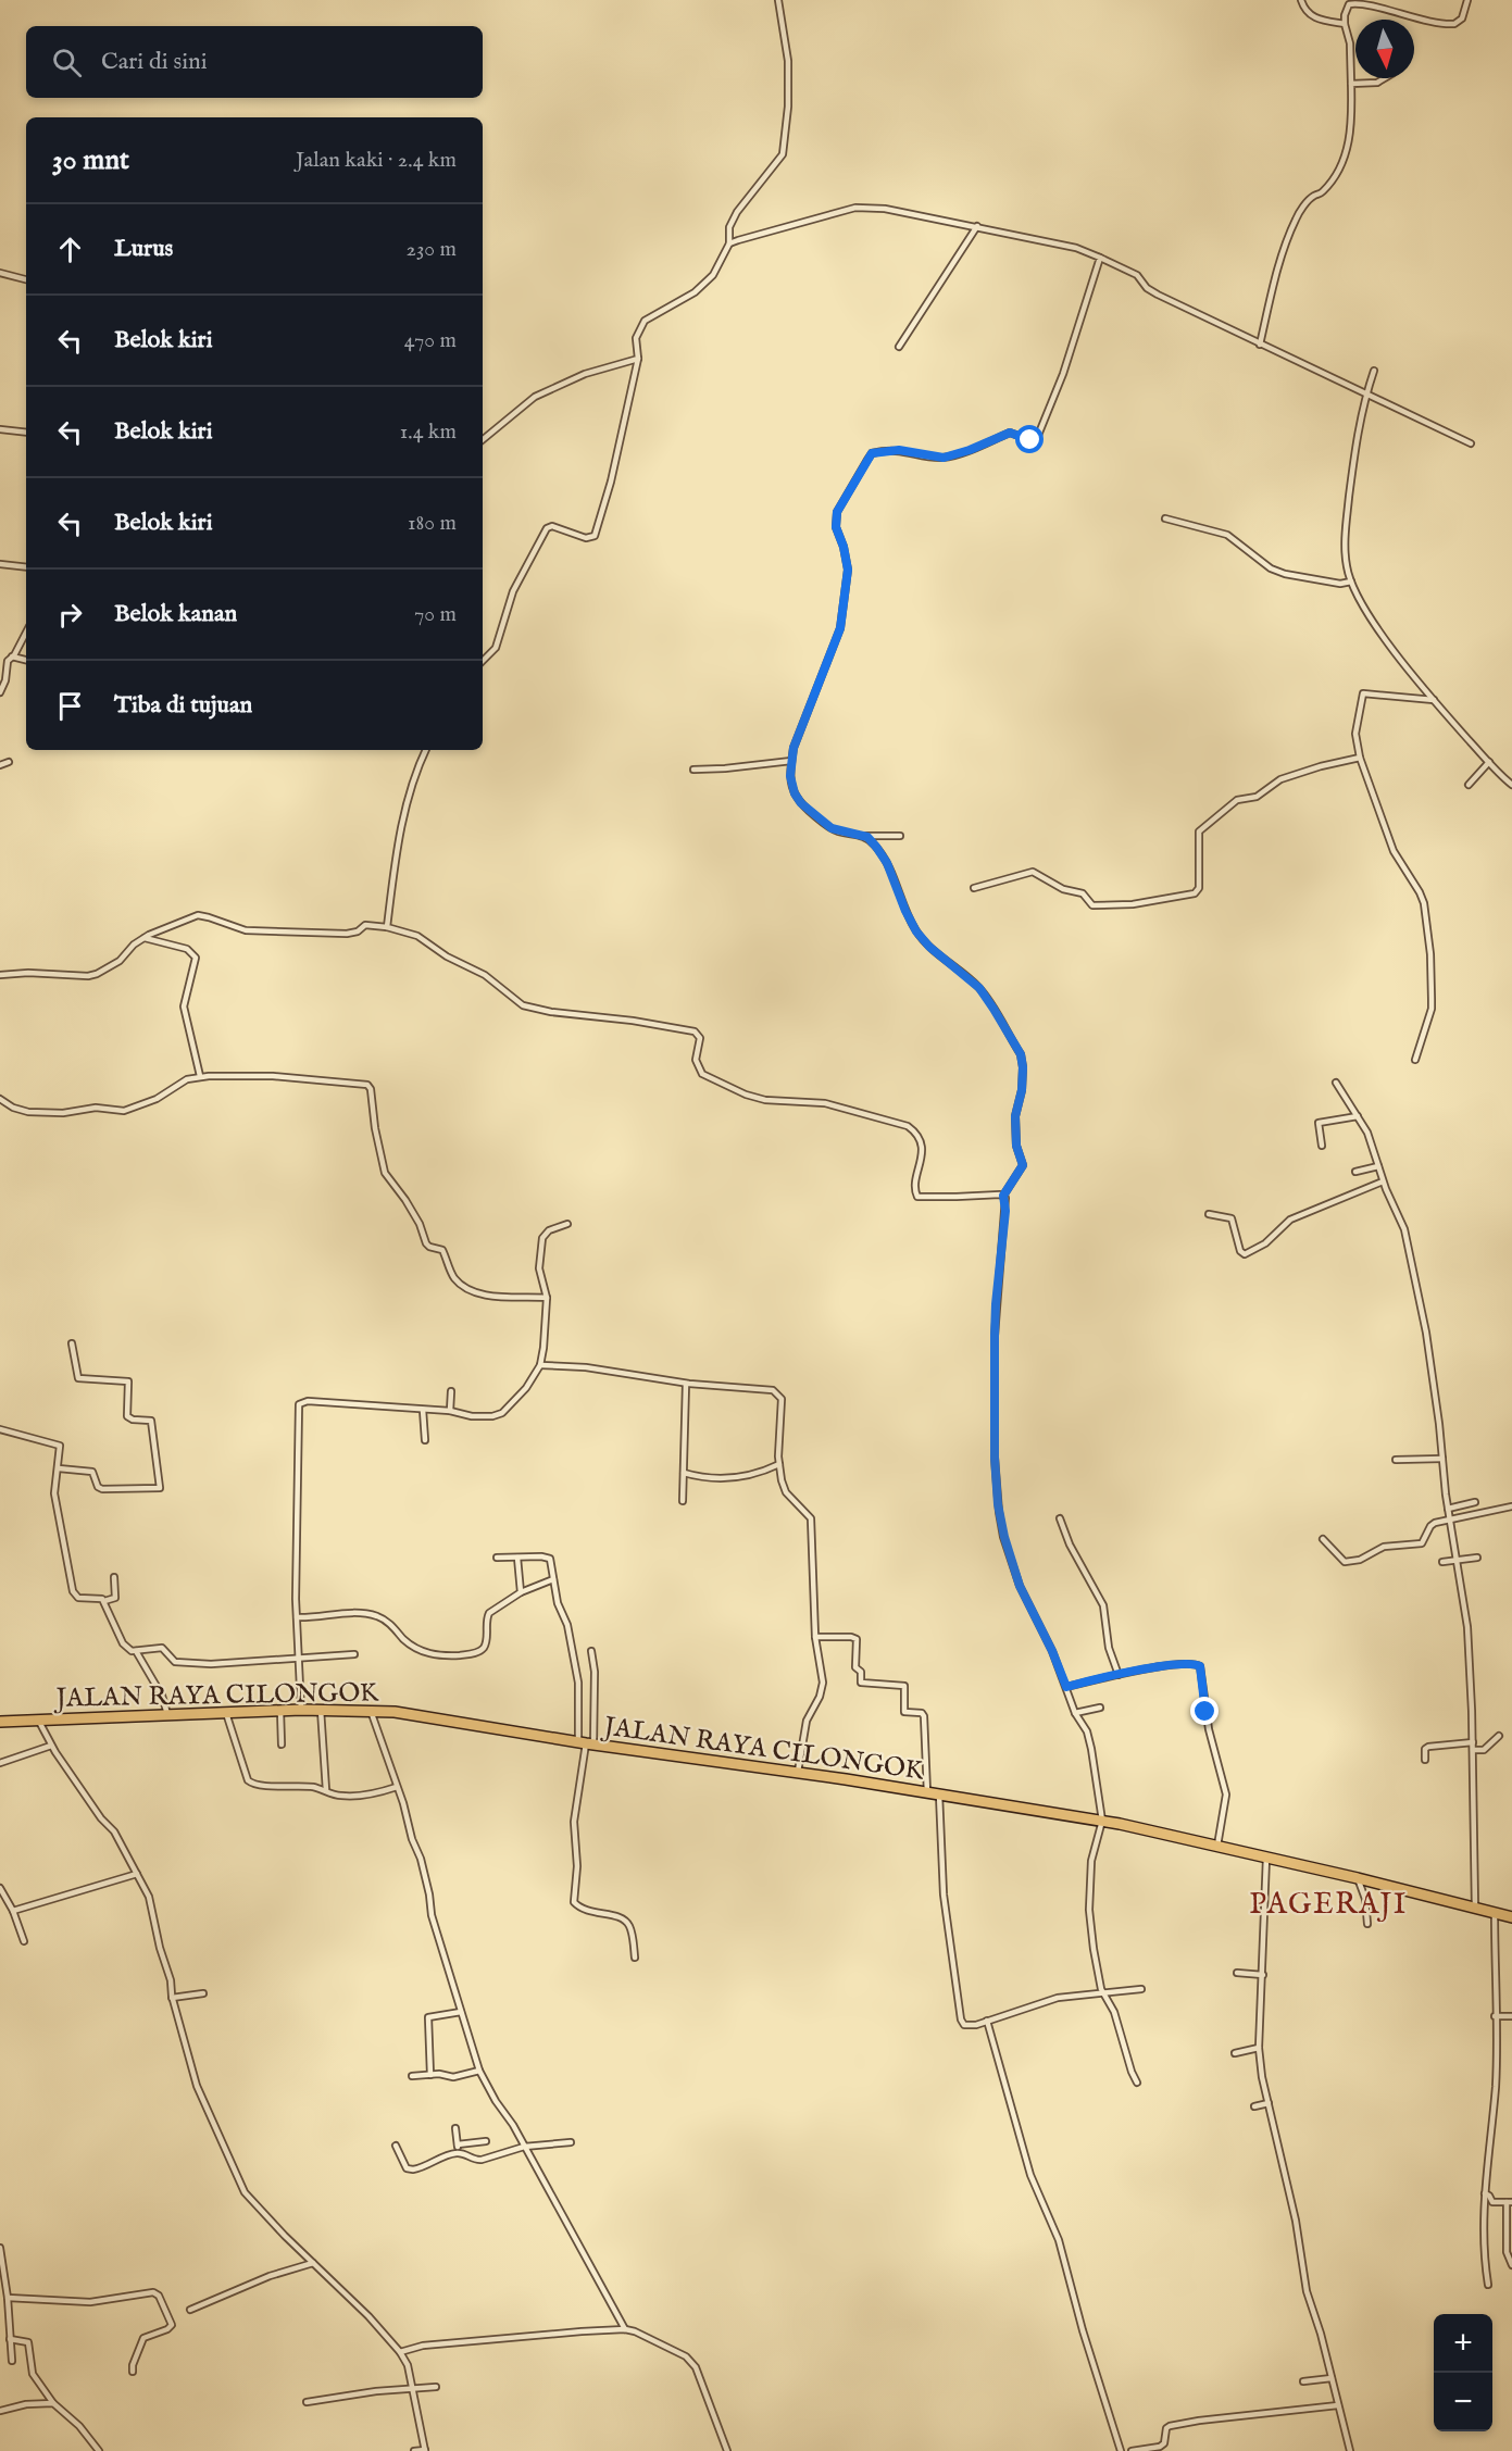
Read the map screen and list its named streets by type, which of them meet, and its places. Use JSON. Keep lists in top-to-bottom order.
{
  "streets": {
    "highway": ["JALAN RAYA CILONGOK"]
  },
  "districts": ["PAGERAJI"],
  "north": "bottom",
  "page": {
    "search": "Cari di sini",
    "heading": ["30 mnt", "Jalan kaki · 2.4 km"],
    "list": [
      ["Lurus", "230 m"],
      ["Belok kiri", "470 m"],
      ["Belok kiri", "1.4 km"],
      ["Belok kiri", "180 m"],
      ["Belok kanan", "70 m"],
      "Tiba di tujuan"
    ],
    "map_buttons": ["+", "−"]
  }
}
